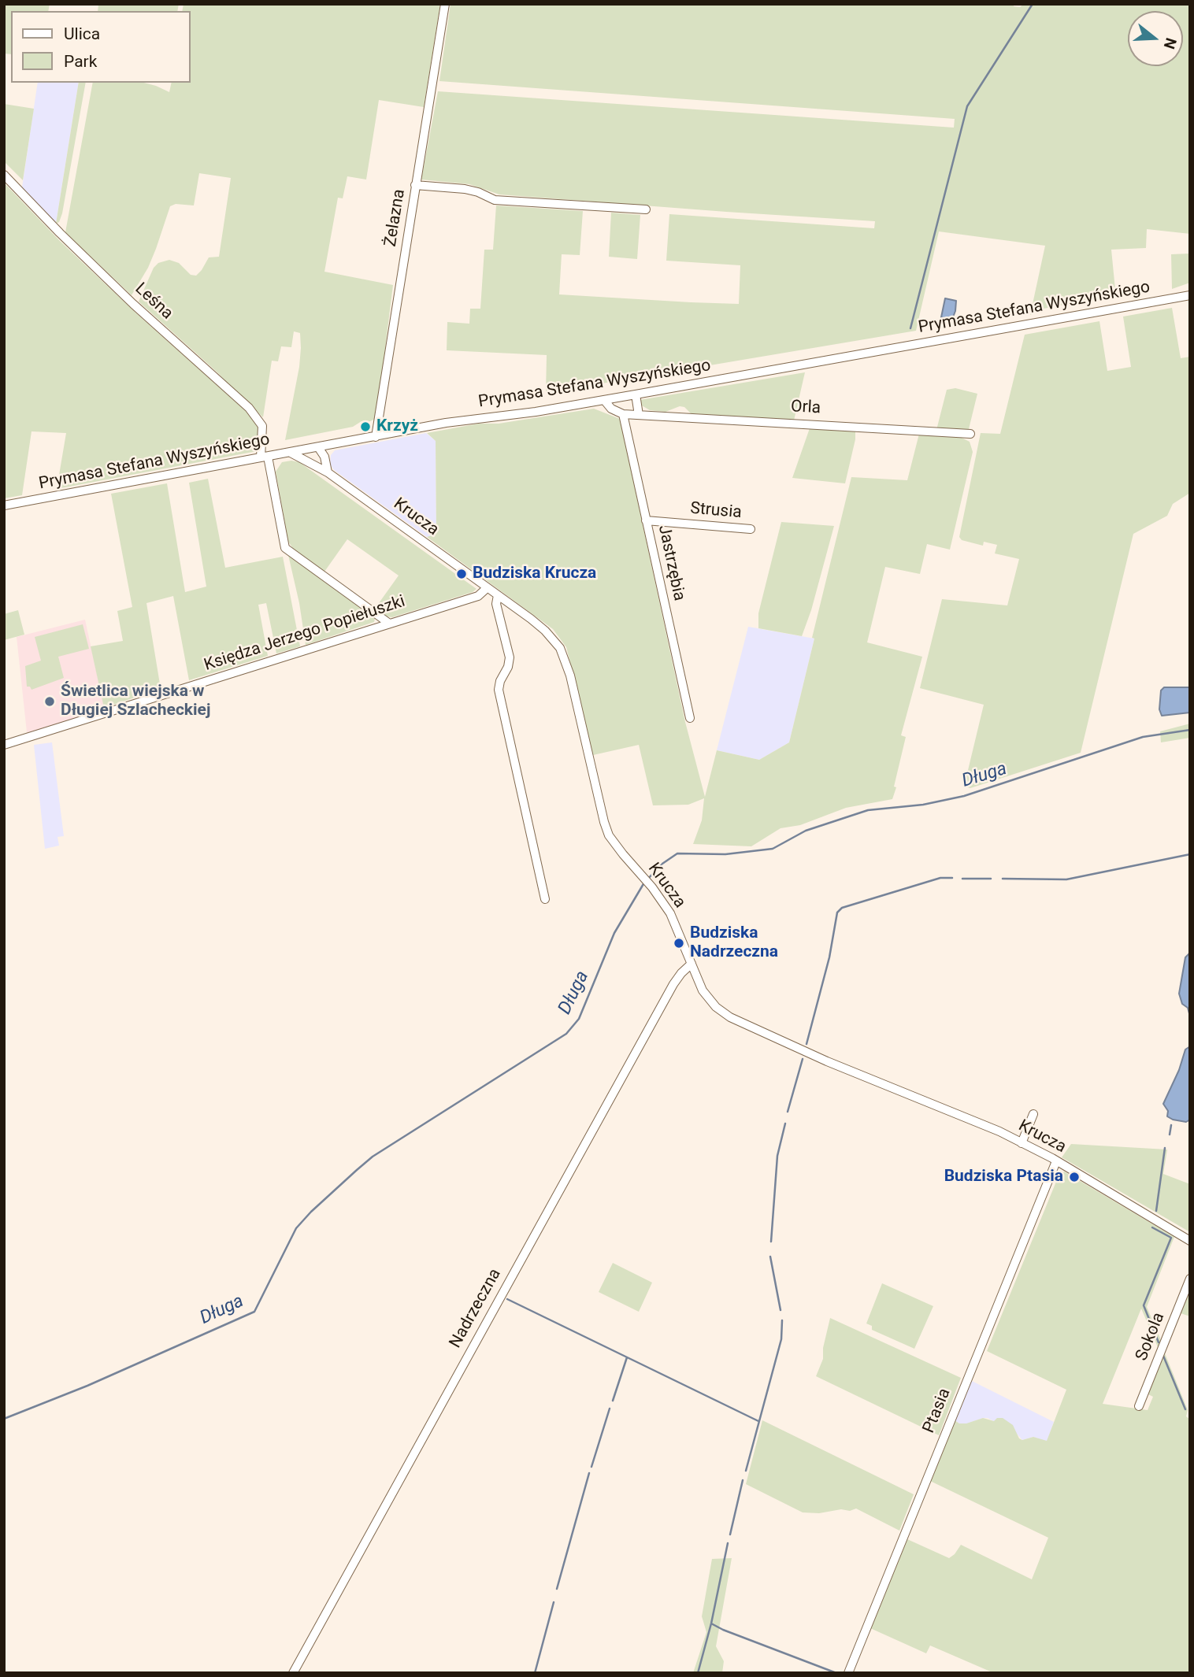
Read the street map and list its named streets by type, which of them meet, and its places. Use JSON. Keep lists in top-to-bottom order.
{
  "streets": {
    "street": [
      "Żelazna",
      "Leśna",
      "Prymasa Stefana Wyszyńskiego",
      "Orla",
      "Strusia",
      "Krucza",
      "Jastrzębia",
      "Księdza Jerzego Popiełuszki",
      "Nadrzeczna",
      "Sokola",
      "Ptasia"
    ]
  },
  "crossings": [
    ["Żelazna", "Prymasa Stefana Wyszyńskiego"],
    ["Leśna", "Prymasa Stefana Wyszyńskiego"],
    ["Leśna", "Księdza Jerzego Popiełuszki"],
    ["Prymasa Stefana Wyszyńskiego", "Krucza"],
    ["Orla", "Jastrzębia"],
    ["Strusia", "Jastrzębia"],
    ["Krucza", "Księdza Jerzego Popiełuszki"],
    ["Krucza", "Nadrzeczna"],
    ["Krucza", "Ptasia"]
  ],
  "water": ["Długa"],
  "places": [
    "Krzyż",
    "Budziska Krucza",
    "Świetlica wiejska w Długiej Szlacheckiej",
    "Budziska Nadrzeczna",
    "Budziska Ptasia"
  ],
  "legend": ["Ulica", "Park"],
  "north": "right"
}
